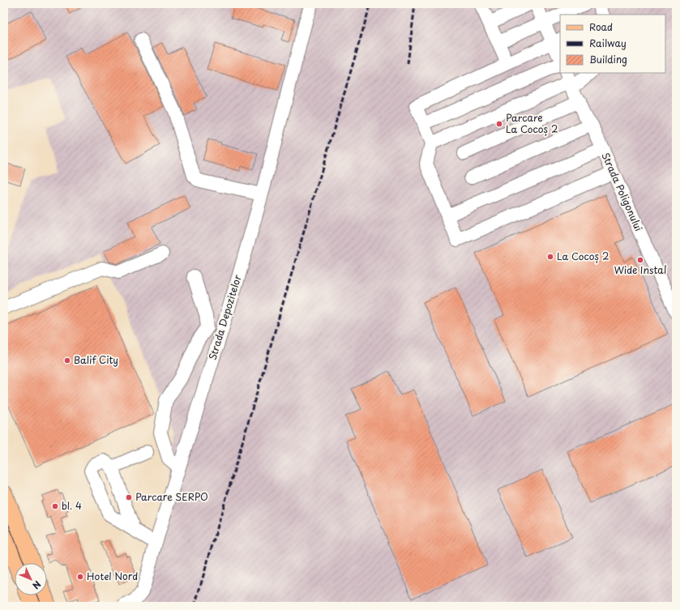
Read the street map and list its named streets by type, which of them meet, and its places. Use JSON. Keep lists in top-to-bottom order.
{
  "streets": {
    "street": ["Strada Poligonului", "Strada Depozitelor"]
  },
  "places": [
    "Parcare La Cocoș 2",
    "La Cocoș 2",
    "Wide Instal",
    "Balif City",
    "Parcare SERPO",
    "bl. 4",
    "Hotel Nord"
  ],
  "legend": ["Road", "Railway", "Building"],
  "north": "bottom right"
}
